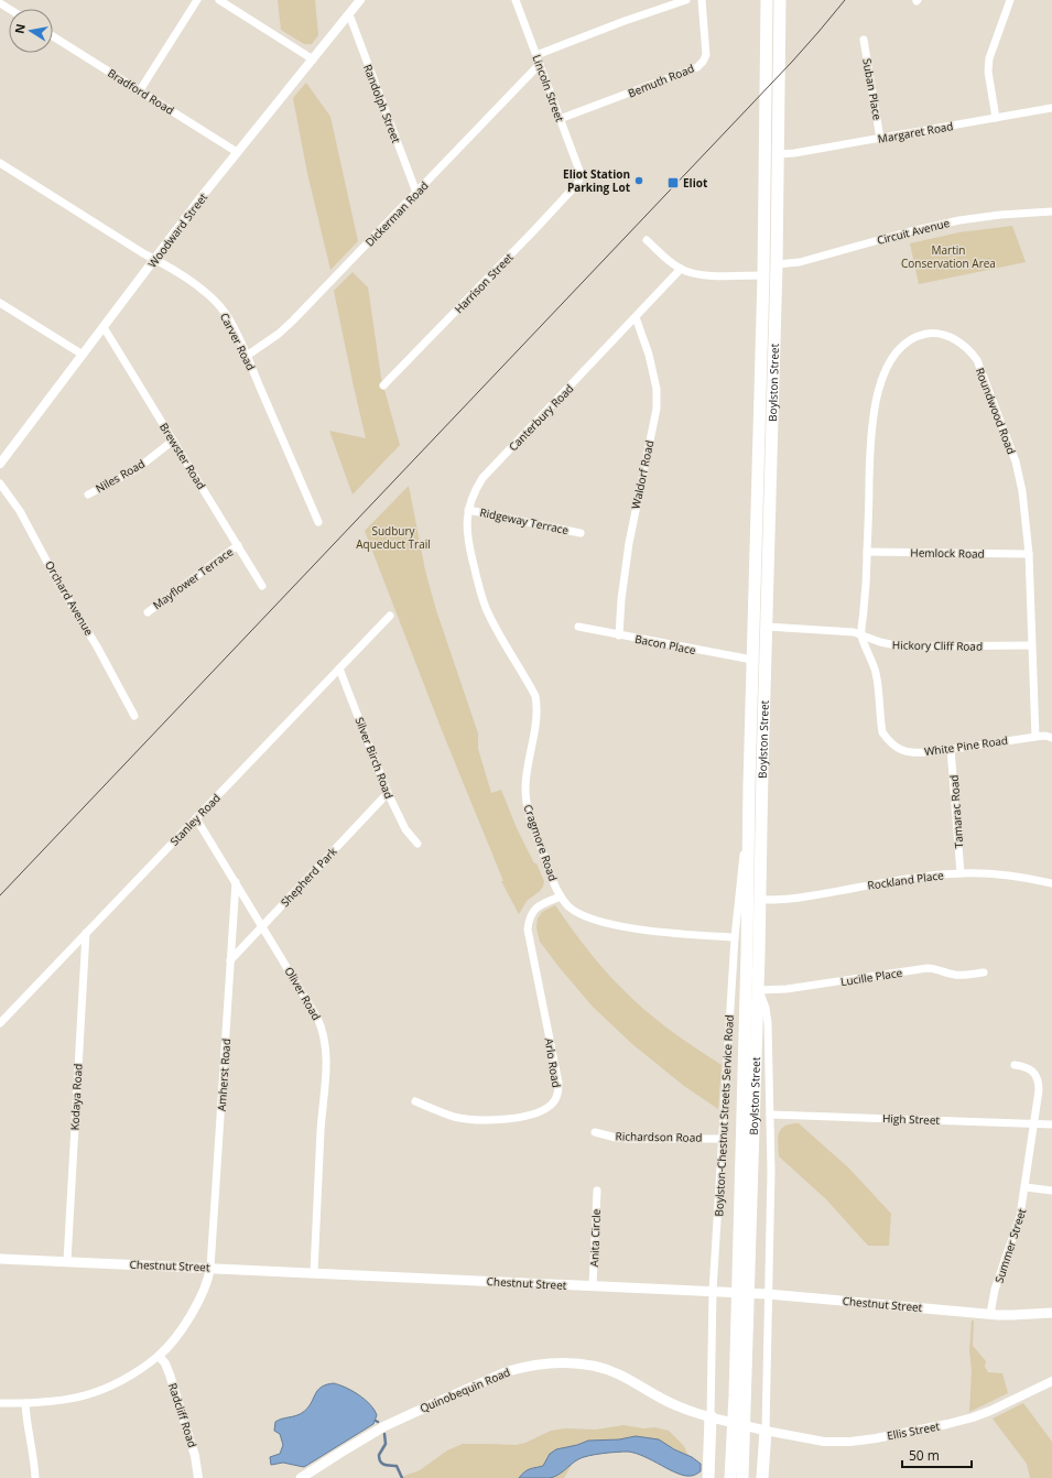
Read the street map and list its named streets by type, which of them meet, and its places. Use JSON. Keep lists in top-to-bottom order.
{
  "streets": {
    "highway": ["Boylston Street"],
    "main road": ["Chestnut Street", "Quinobequin Road"],
    "street": [
      "Bemuth Road",
      "Lincoln Street",
      "Suban Place",
      "Bradford Road",
      "Randolph Street",
      "Margaret Road",
      "Dickerman Road",
      "Woodward Street",
      "Circuit Avenue",
      "Harrison Street",
      "Carver Road",
      "Roundwood Road",
      "Canterbury Road",
      "Brewster Road",
      "Waldorf Road",
      "Niles Road",
      "Ridgeway Terrace",
      "Hemlock Road",
      "Mayflower Terrace",
      "Orchard Avenue",
      "Bacon Place",
      "Hickory Cliff Road",
      "White Pine Road",
      "Silver Birch Road",
      "Tamarac Road",
      "Stanley Road",
      "Cragmore Road",
      "Shepherd Park",
      "Rockland Place",
      "Lucille Place",
      "Oliver Road",
      "Arlo Road",
      "Amherst Road",
      "Kodaya Road",
      "Boylston-Chestnut Streets Service Road",
      "High Street",
      "Richardson Road",
      "Anita Circle",
      "Summer Street",
      "Radcliff Road",
      "Ellis Street"
    ]
  },
  "crossings": [
    ["Bemuth Road", "Lincoln Street"],
    ["Lincoln Street", "Dickerman Road"],
    ["Lincoln Street", "Harrison Street"],
    ["Suban Place", "Margaret Road"],
    ["Bradford Road", "Woodward Street"],
    ["Randolph Street", "Dickerman Road"],
    ["Randolph Street", "Woodward Street"],
    ["Margaret Road", "Boylston Street"],
    ["Dickerman Road", "Carver Road"],
    ["Woodward Street", "Carver Road"],
    ["Woodward Street", "Brewster Road"],
    ["Circuit Avenue", "Boylston Street"],
    ["Boylston Street", "Bacon Place"],
    ["Boylston Street", "Hickory Cliff Road"],
    ["Boylston Street", "Rockland Place"],
    ["Boylston Street", "Lucille Place"],
    ["Boylston Street", "Boylston-Chestnut Streets Service Road"],
    ["Roundwood Road", "Hemlock Road"],
    ["Roundwood Road", "Hickory Cliff Road"],
    ["Roundwood Road", "White Pine Road"],
    ["Canterbury Road", "Waldorf Road"],
    ["Canterbury Road", "Ridgeway Terrace"],
    ["Canterbury Road", "Cragmore Road"],
    ["Brewster Road", "Niles Road"],
    ["Brewster Road", "Mayflower Terrace"],
    ["Waldorf Road", "Bacon Place"],
    ["Hickory Cliff Road", "White Pine Road"],
    ["White Pine Road", "Tamarac Road"],
    ["Silver Birch Road", "Stanley Road"],
    ["Silver Birch Road", "Shepherd Park"],
    ["Tamarac Road", "Rockland Place"],
    ["Stanley Road", "Oliver Road"],
    ["Stanley Road", "Kodaya Road"],
    ["Cragmore Road", "Arlo Road"],
    ["Cragmore Road", "Boylston-Chestnut Streets Service Road"],
    ["Shepherd Park", "Oliver Road"],
    ["Shepherd Park", "Amherst Road"],
    ["Oliver Road", "Amherst Road"],
    ["Oliver Road", "Chestnut Street"],
    ["Amherst Road", "Chestnut Street"],
    ["Kodaya Road", "Chestnut Street"],
    ["Boylston-Chestnut Streets Service Road", "Richardson Road"],
    ["Boylston-Chestnut Streets Service Road", "Chestnut Street"],
    ["Boylston-Chestnut Streets Service Road", "Quinobequin Road"],
    ["High Street", "Summer Street"],
    ["Anita Circle", "Chestnut Street"],
    ["Summer Street", "Chestnut Street"],
    ["Quinobequin Road", "Ellis Street"]
  ],
  "parks": ["Martin Conservation Area", "Sudbury Aqueduct Trail"],
  "places": {
    "other": ["Eliot Station Parking Lot"],
    "transit": ["Eliot"]
  },
  "scale_bar": "50 m",
  "north": "left"
}
